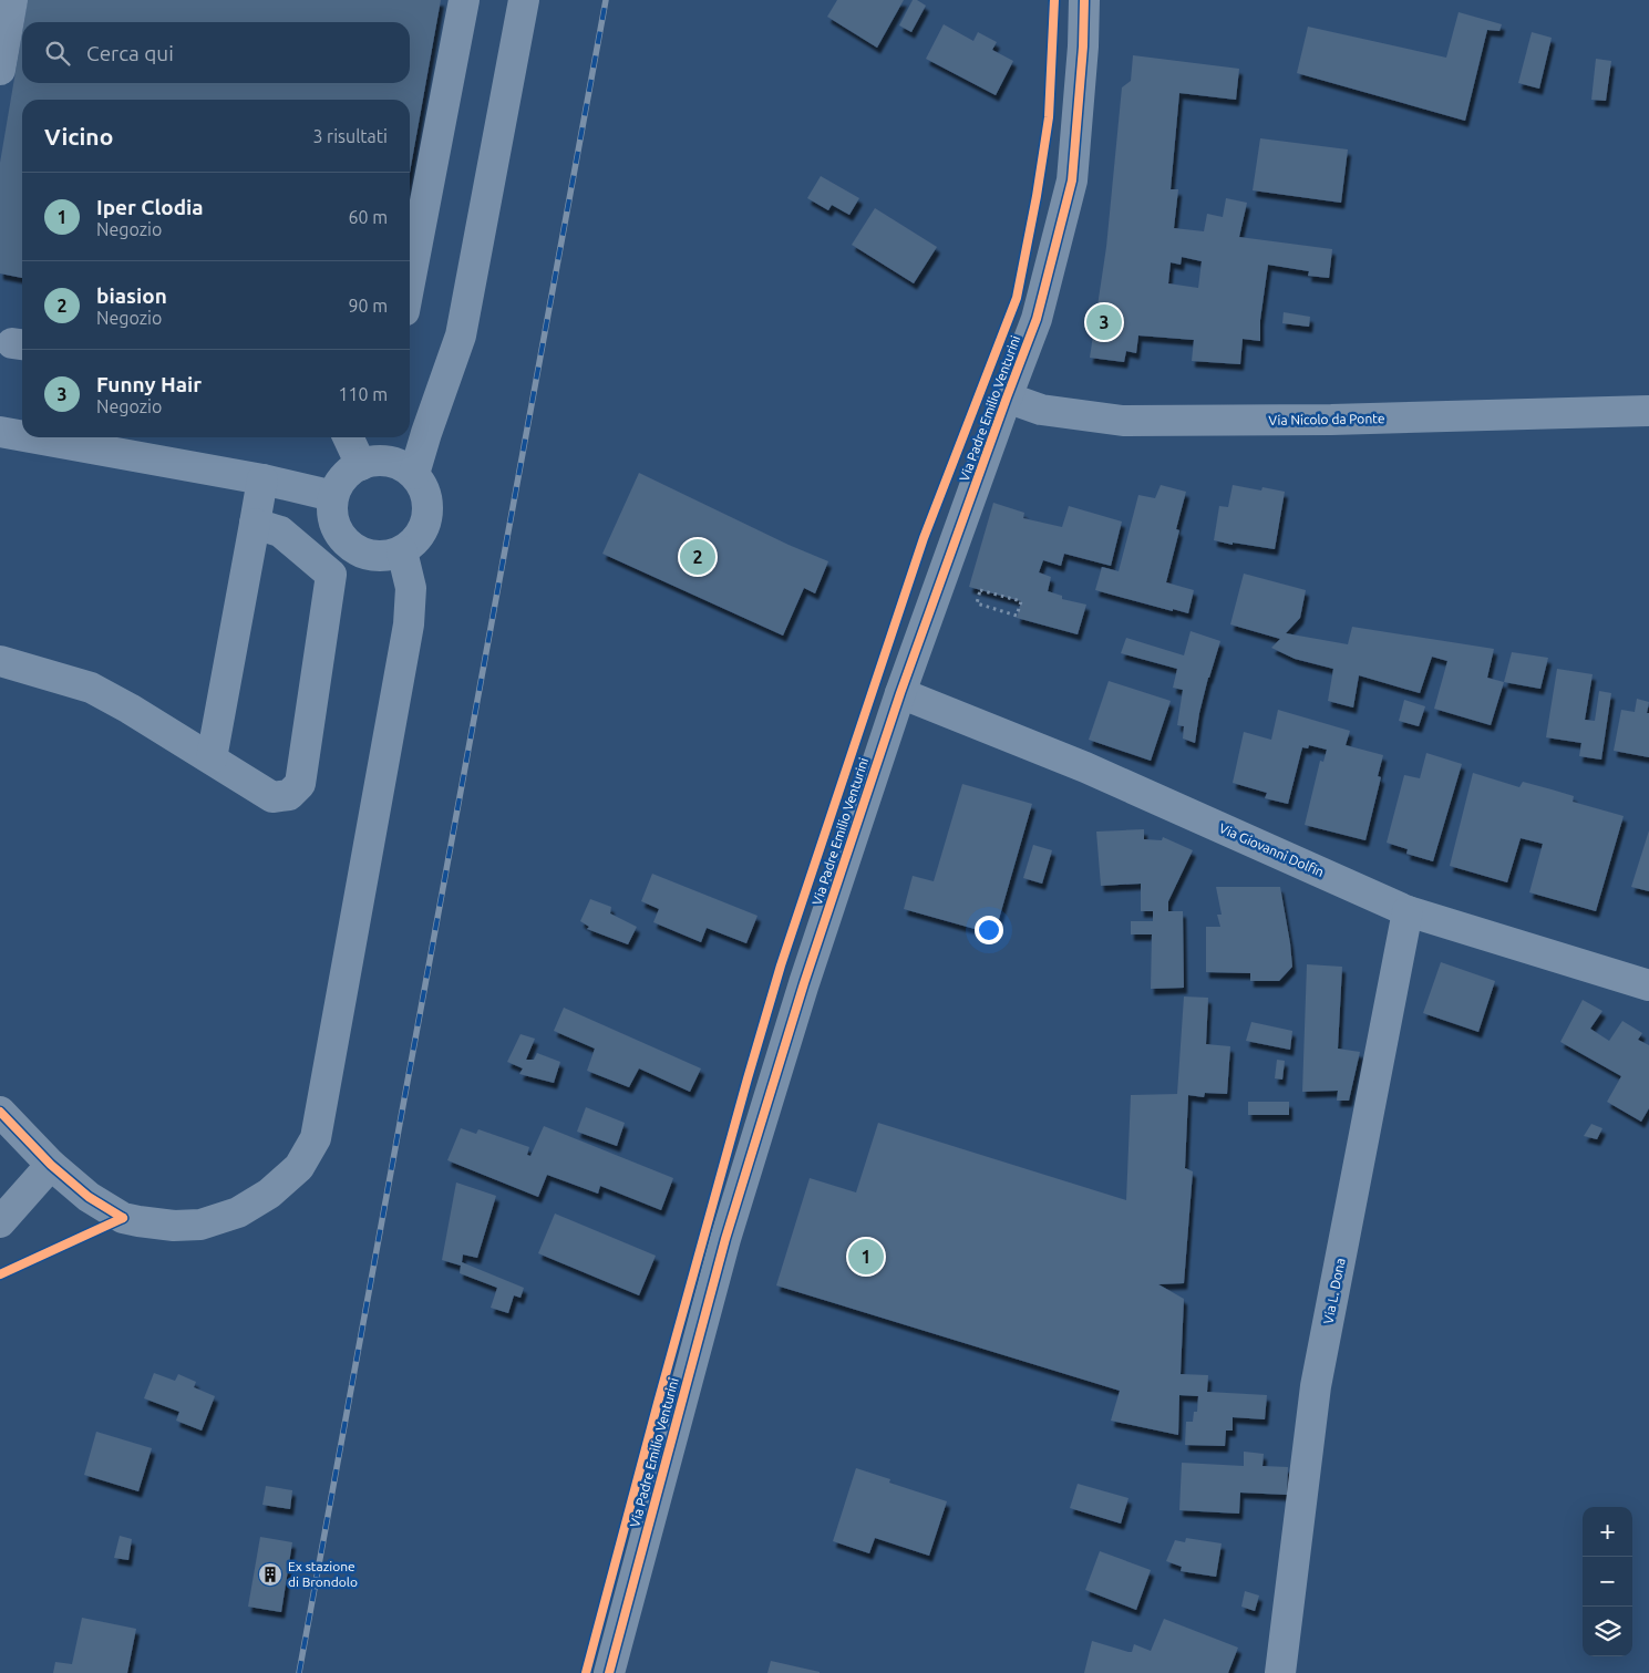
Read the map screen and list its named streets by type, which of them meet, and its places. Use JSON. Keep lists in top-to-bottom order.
{
  "streets": {
    "street": [
      "Via Padre Emilio Venturini",
      "Via Nicolo da Ponte",
      "Via Giovanni Dolfin",
      "Via L. Dona"
    ]
  },
  "crossings": [
    ["Via Padre Emilio Venturini", "Via Nicolo da Ponte"],
    ["Via Padre Emilio Venturini", "Via Giovanni Dolfin"],
    ["Via Giovanni Dolfin", "Via L. Dona"]
  ],
  "places": {
    "building": ["Ex stazione di Brondolo"]
  },
  "page": {
    "search": "Cerca qui",
    "heading": ["Vicino", "3 risultati"],
    "list": [
      {
        "mark": "1",
        "name": "Iper Clodia",
        "note": "Negozio",
        "value": "60 m"
      },
      {
        "mark": "2",
        "name": "biasion",
        "note": "Negozio",
        "value": "90 m"
      },
      {
        "mark": "3",
        "name": "Funny Hair",
        "note": "Negozio",
        "value": "110 m"
      }
    ],
    "pins": ["3", "2", "1"],
    "map_buttons": ["+", "−"]
  }
}
